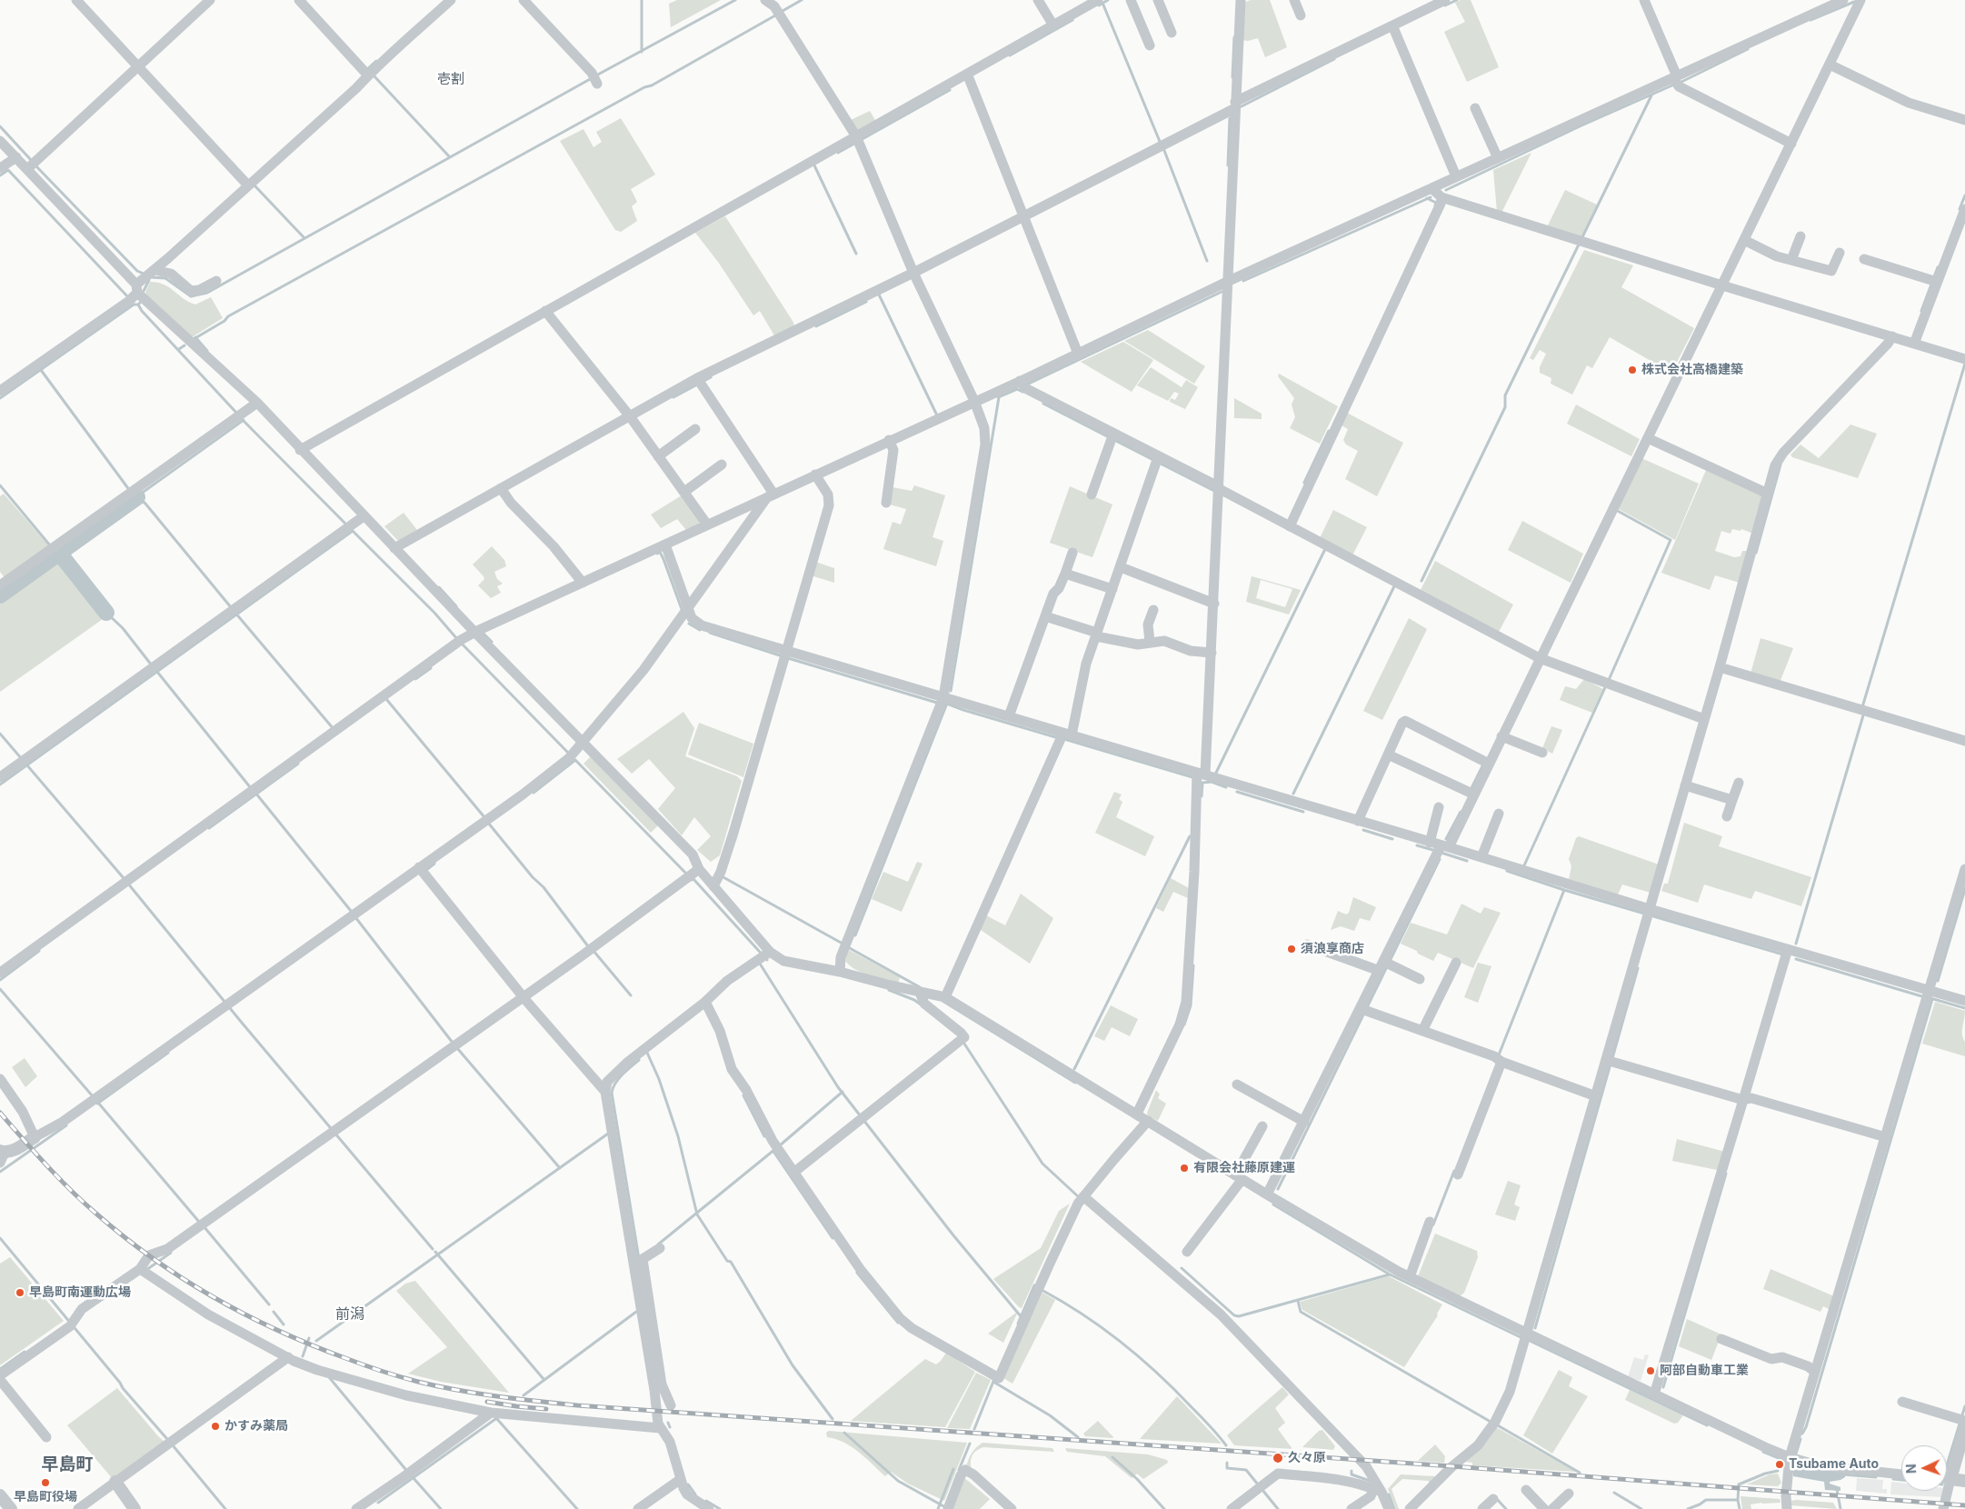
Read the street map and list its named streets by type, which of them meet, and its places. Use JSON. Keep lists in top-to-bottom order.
{
  "districts": ["壱割", "前潟", "早島町"],
  "places": [
    "株式会社高橋建築",
    "須浪享商店",
    "有限会社藤原建運",
    "早島町南運動広場",
    "阿部自動車工業",
    "かすみ薬局",
    "久々原",
    "Tsubame Auto",
    "早島町役場"
  ],
  "north": "left"
}
